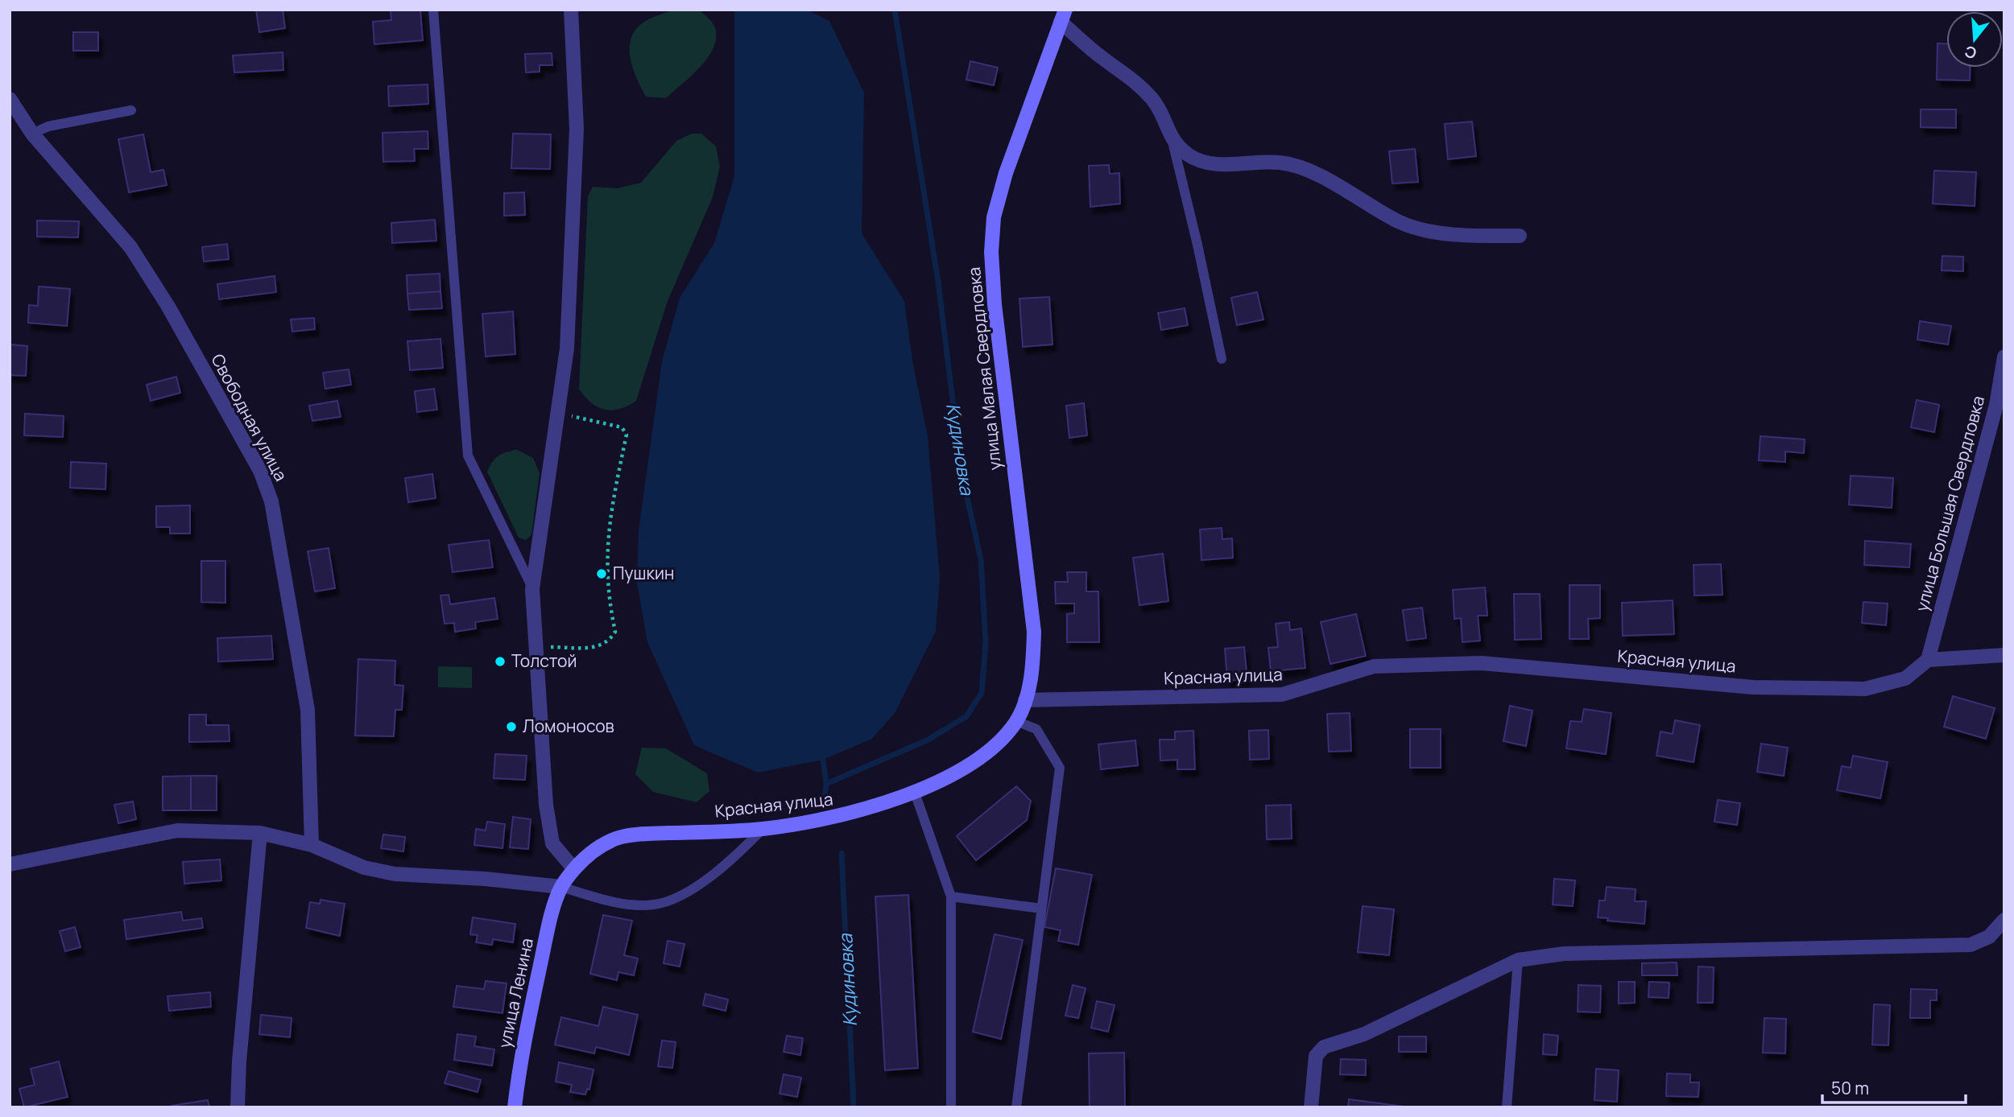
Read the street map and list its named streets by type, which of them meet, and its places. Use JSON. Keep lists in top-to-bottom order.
{
  "streets": {
    "main road": ["улица Малая Свердловка", "Красная улица", "улица Ленина"],
    "street": ["Свободная улица", "улица Большая Свердловка"]
  },
  "crossings": [
    ["улица Малая Свердловка", "Красная улица"],
    ["улица Большая Свердловка", "Красная улица"],
    ["Красная улица", "улица Ленина"]
  ],
  "water": ["Кудиновка"],
  "places": ["Пушкин", "Толстой", "Ломоносов"],
  "scale_bar": "50 m",
  "north": "bottom"
}
